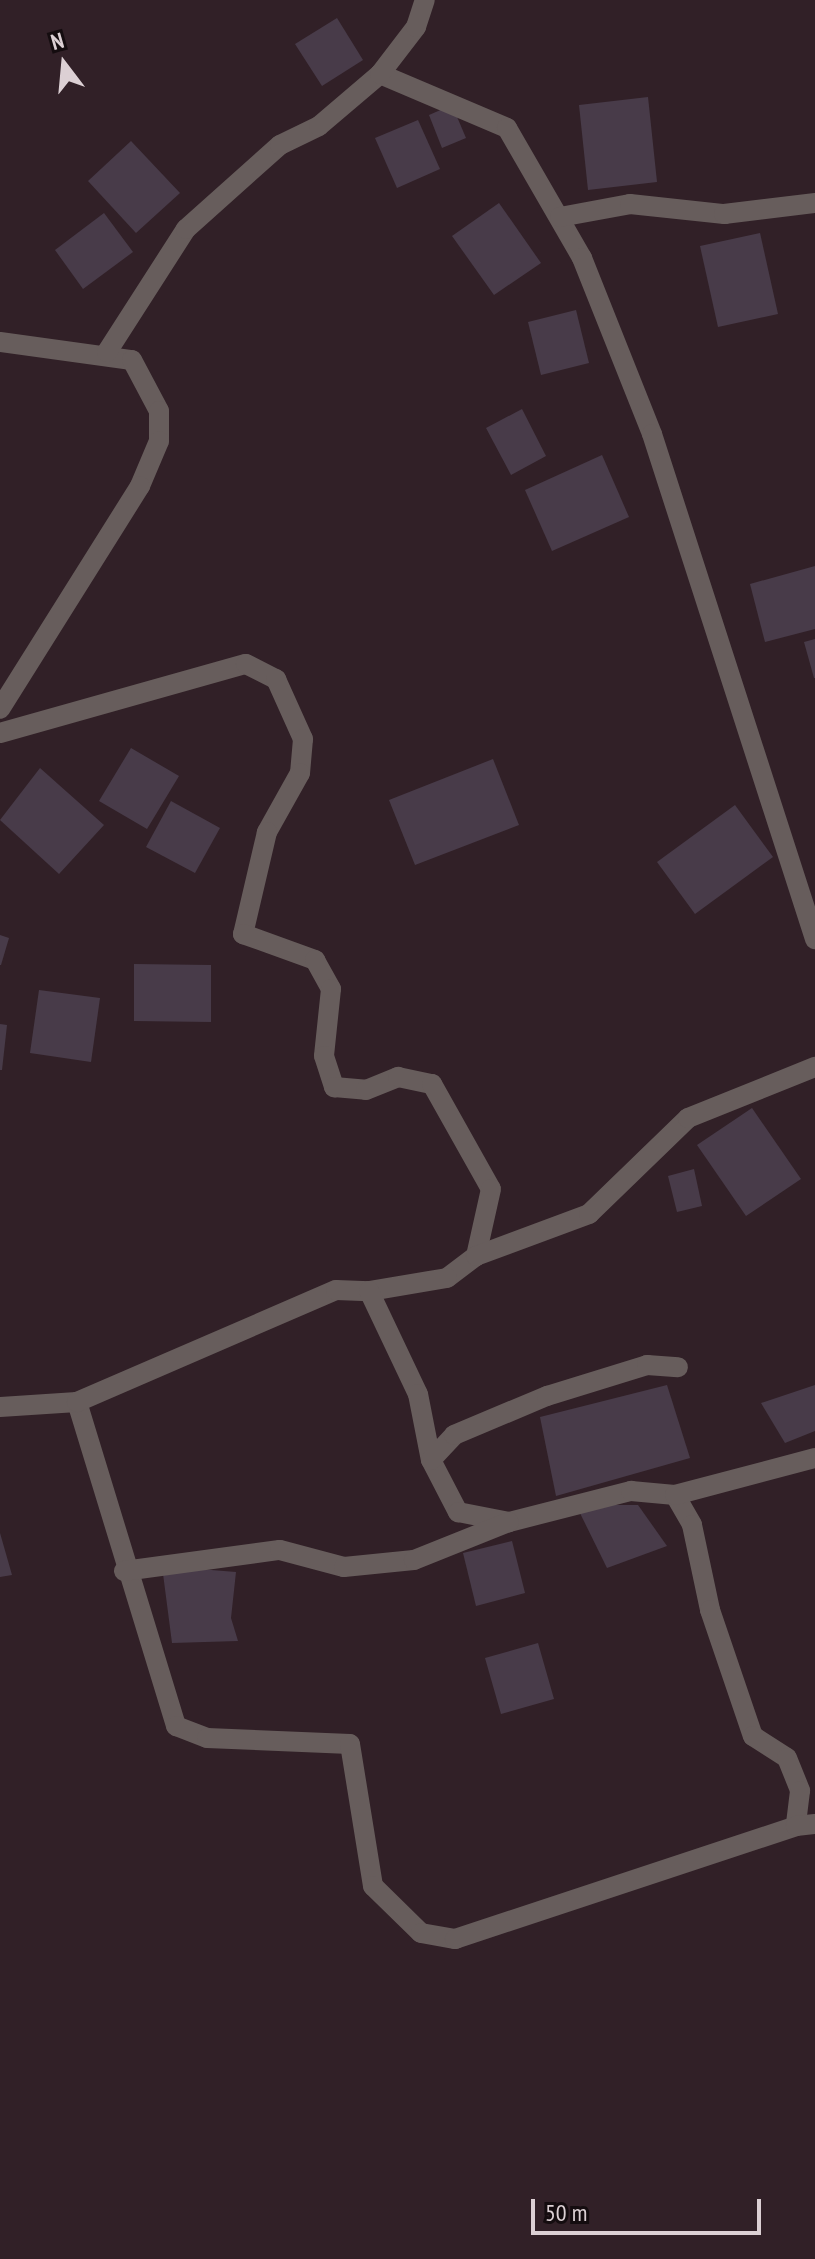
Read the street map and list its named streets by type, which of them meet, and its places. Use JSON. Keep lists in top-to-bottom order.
{
  "scale_bar": "50 m",
  "north": "top"
}
